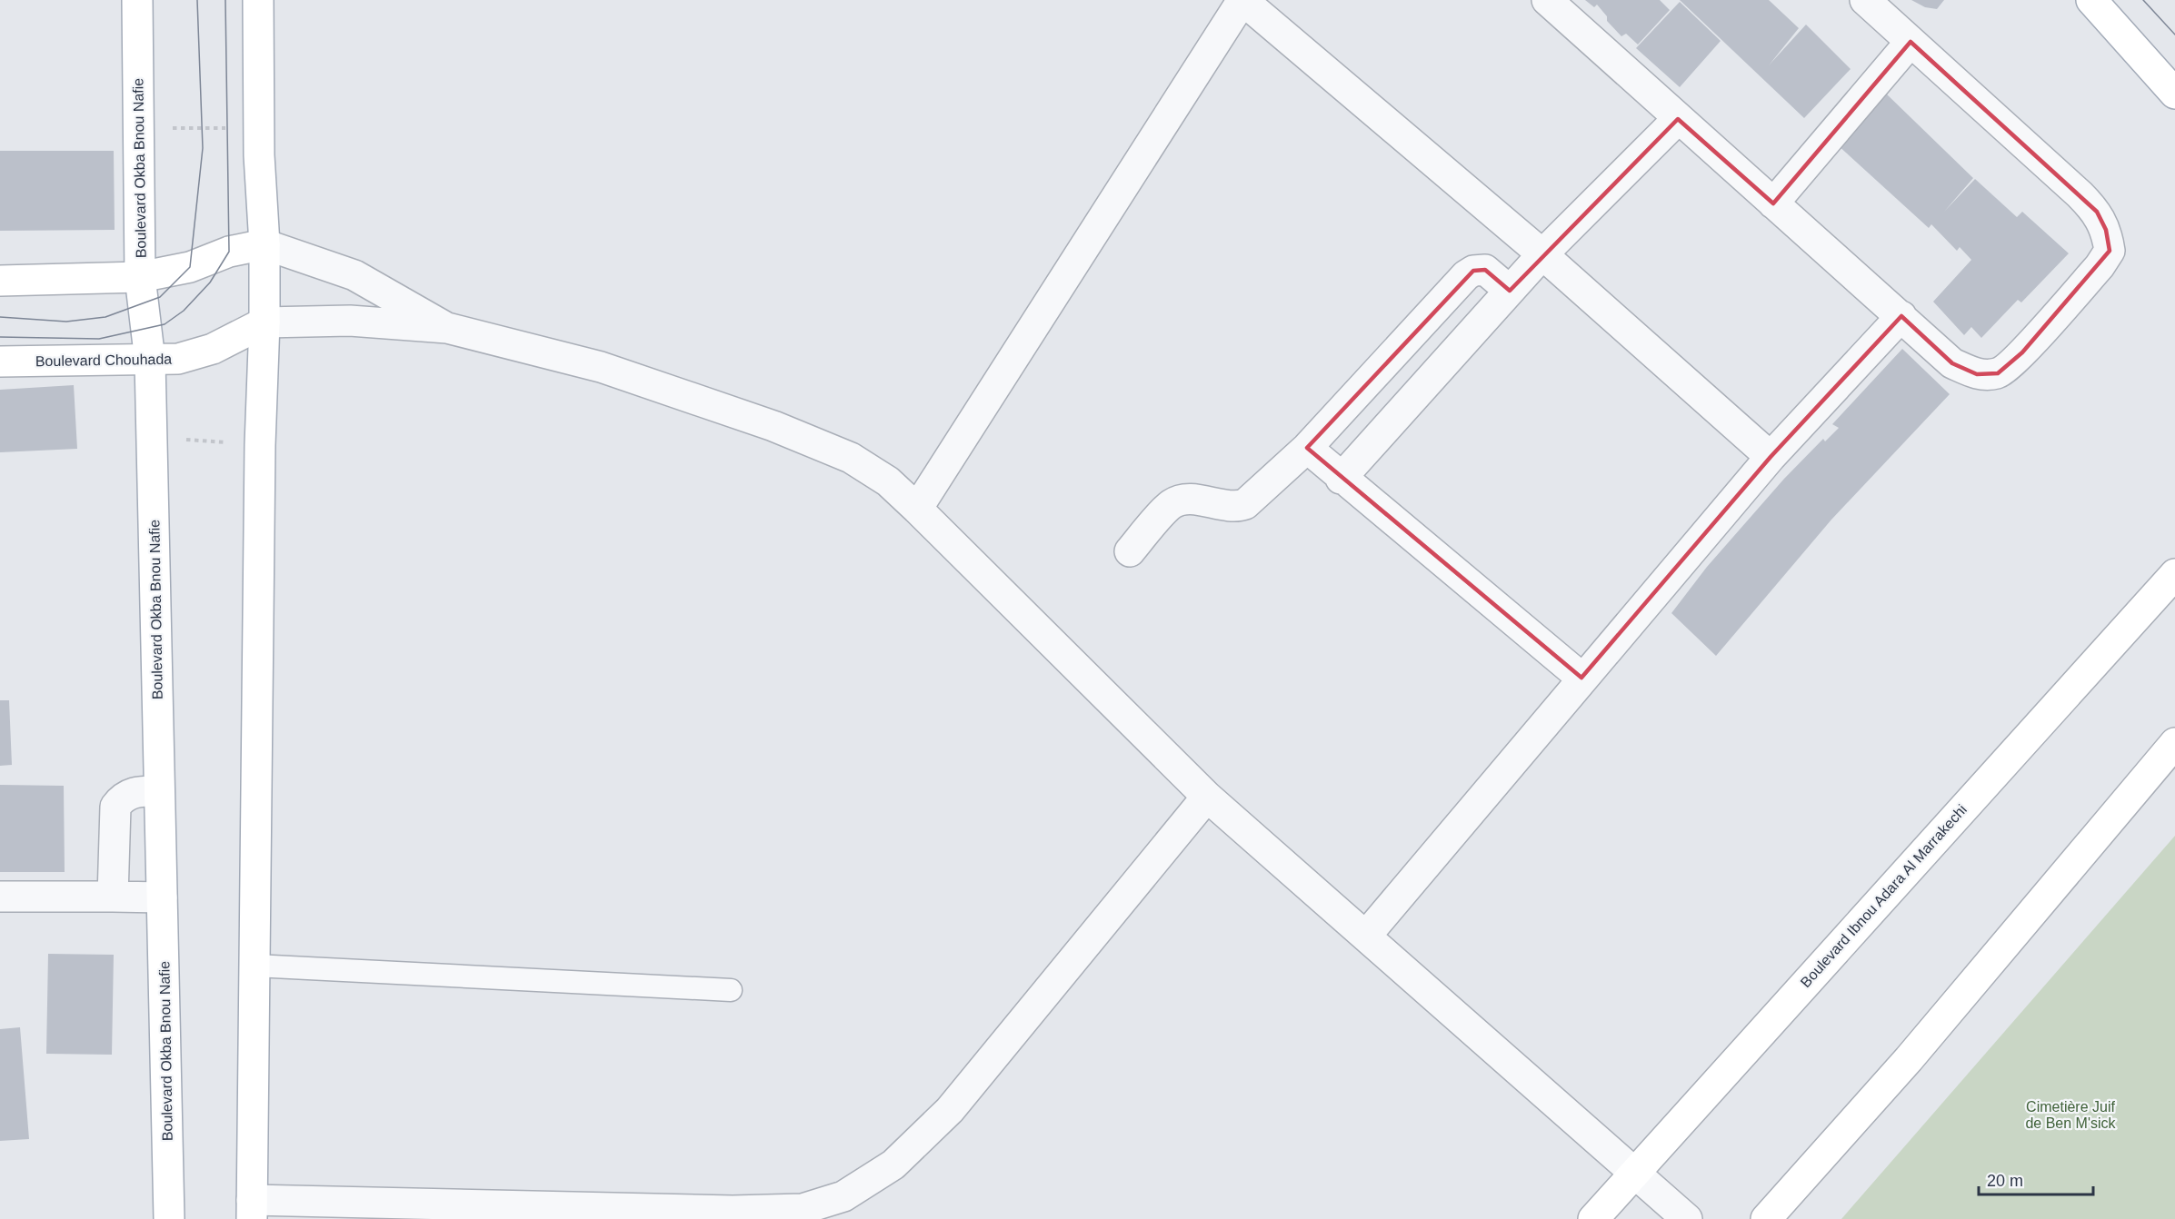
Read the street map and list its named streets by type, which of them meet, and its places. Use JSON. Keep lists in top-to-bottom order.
{
  "streets": {
    "main road": ["Boulevard Okba Bnou Nafie", "Boulevard Chouhada", "Boulevard Ibnou Adara Al Marrakechi"]
  },
  "crossings": [
    ["Boulevard Okba Bnou Nafie", "Boulevard Chouhada"]
  ],
  "parks": ["Cimetière Juif de Ben M'sick"],
  "scale_bar": "20 m"
}
